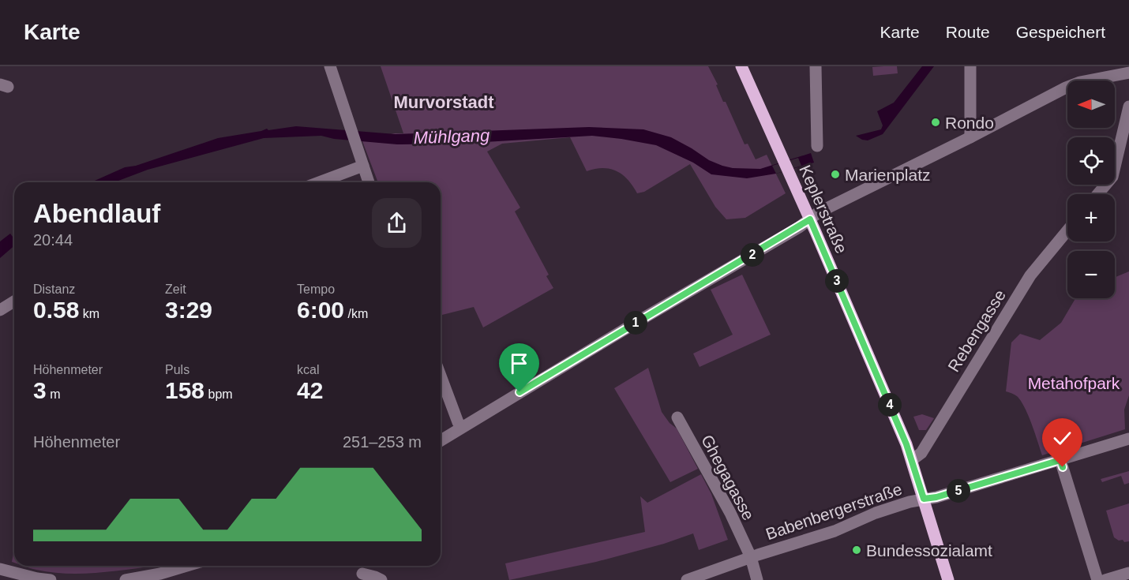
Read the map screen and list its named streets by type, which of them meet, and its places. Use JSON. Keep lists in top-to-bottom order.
{
  "streets": {
    "main road": ["Keplerstraße"],
    "street": ["Rebengasse", "Ghegagasse", "Babenbergerstraße"]
  },
  "crossings": [
    ["Keplerstraße", "Rebengasse"],
    ["Keplerstraße", "Babenbergerstraße"],
    ["Ghegagasse", "Babenbergerstraße"]
  ],
  "districts": ["Murvorstadt"],
  "water": ["Mühlgang"],
  "parks": ["Metahofpark"],
  "places": ["Rondo", "Marienplatz", "Bundessozialamt"],
  "north": "left",
  "page": {
    "header": "Karte",
    "nav": ["Karte", "Route", "Gespeichert"],
    "map_buttons": ["+", "−"],
    "heading": ["Abendlauf", "20:44"],
    "pins": [
      "2",
      "3",
      "1",
      "4",
      "5"
    ],
    "stats": [
      ["Distanz", "0.58 km"],
      ["Zeit", "3:29"],
      ["Tempo", "6:00 /km"],
      ["Höhenmeter", "3 m"],
      ["Puls", "158 bpm"],
      ["kcal", "42"]
    ],
    "chart": ["Höhenmeter", "251–253 m"]
  }
}
